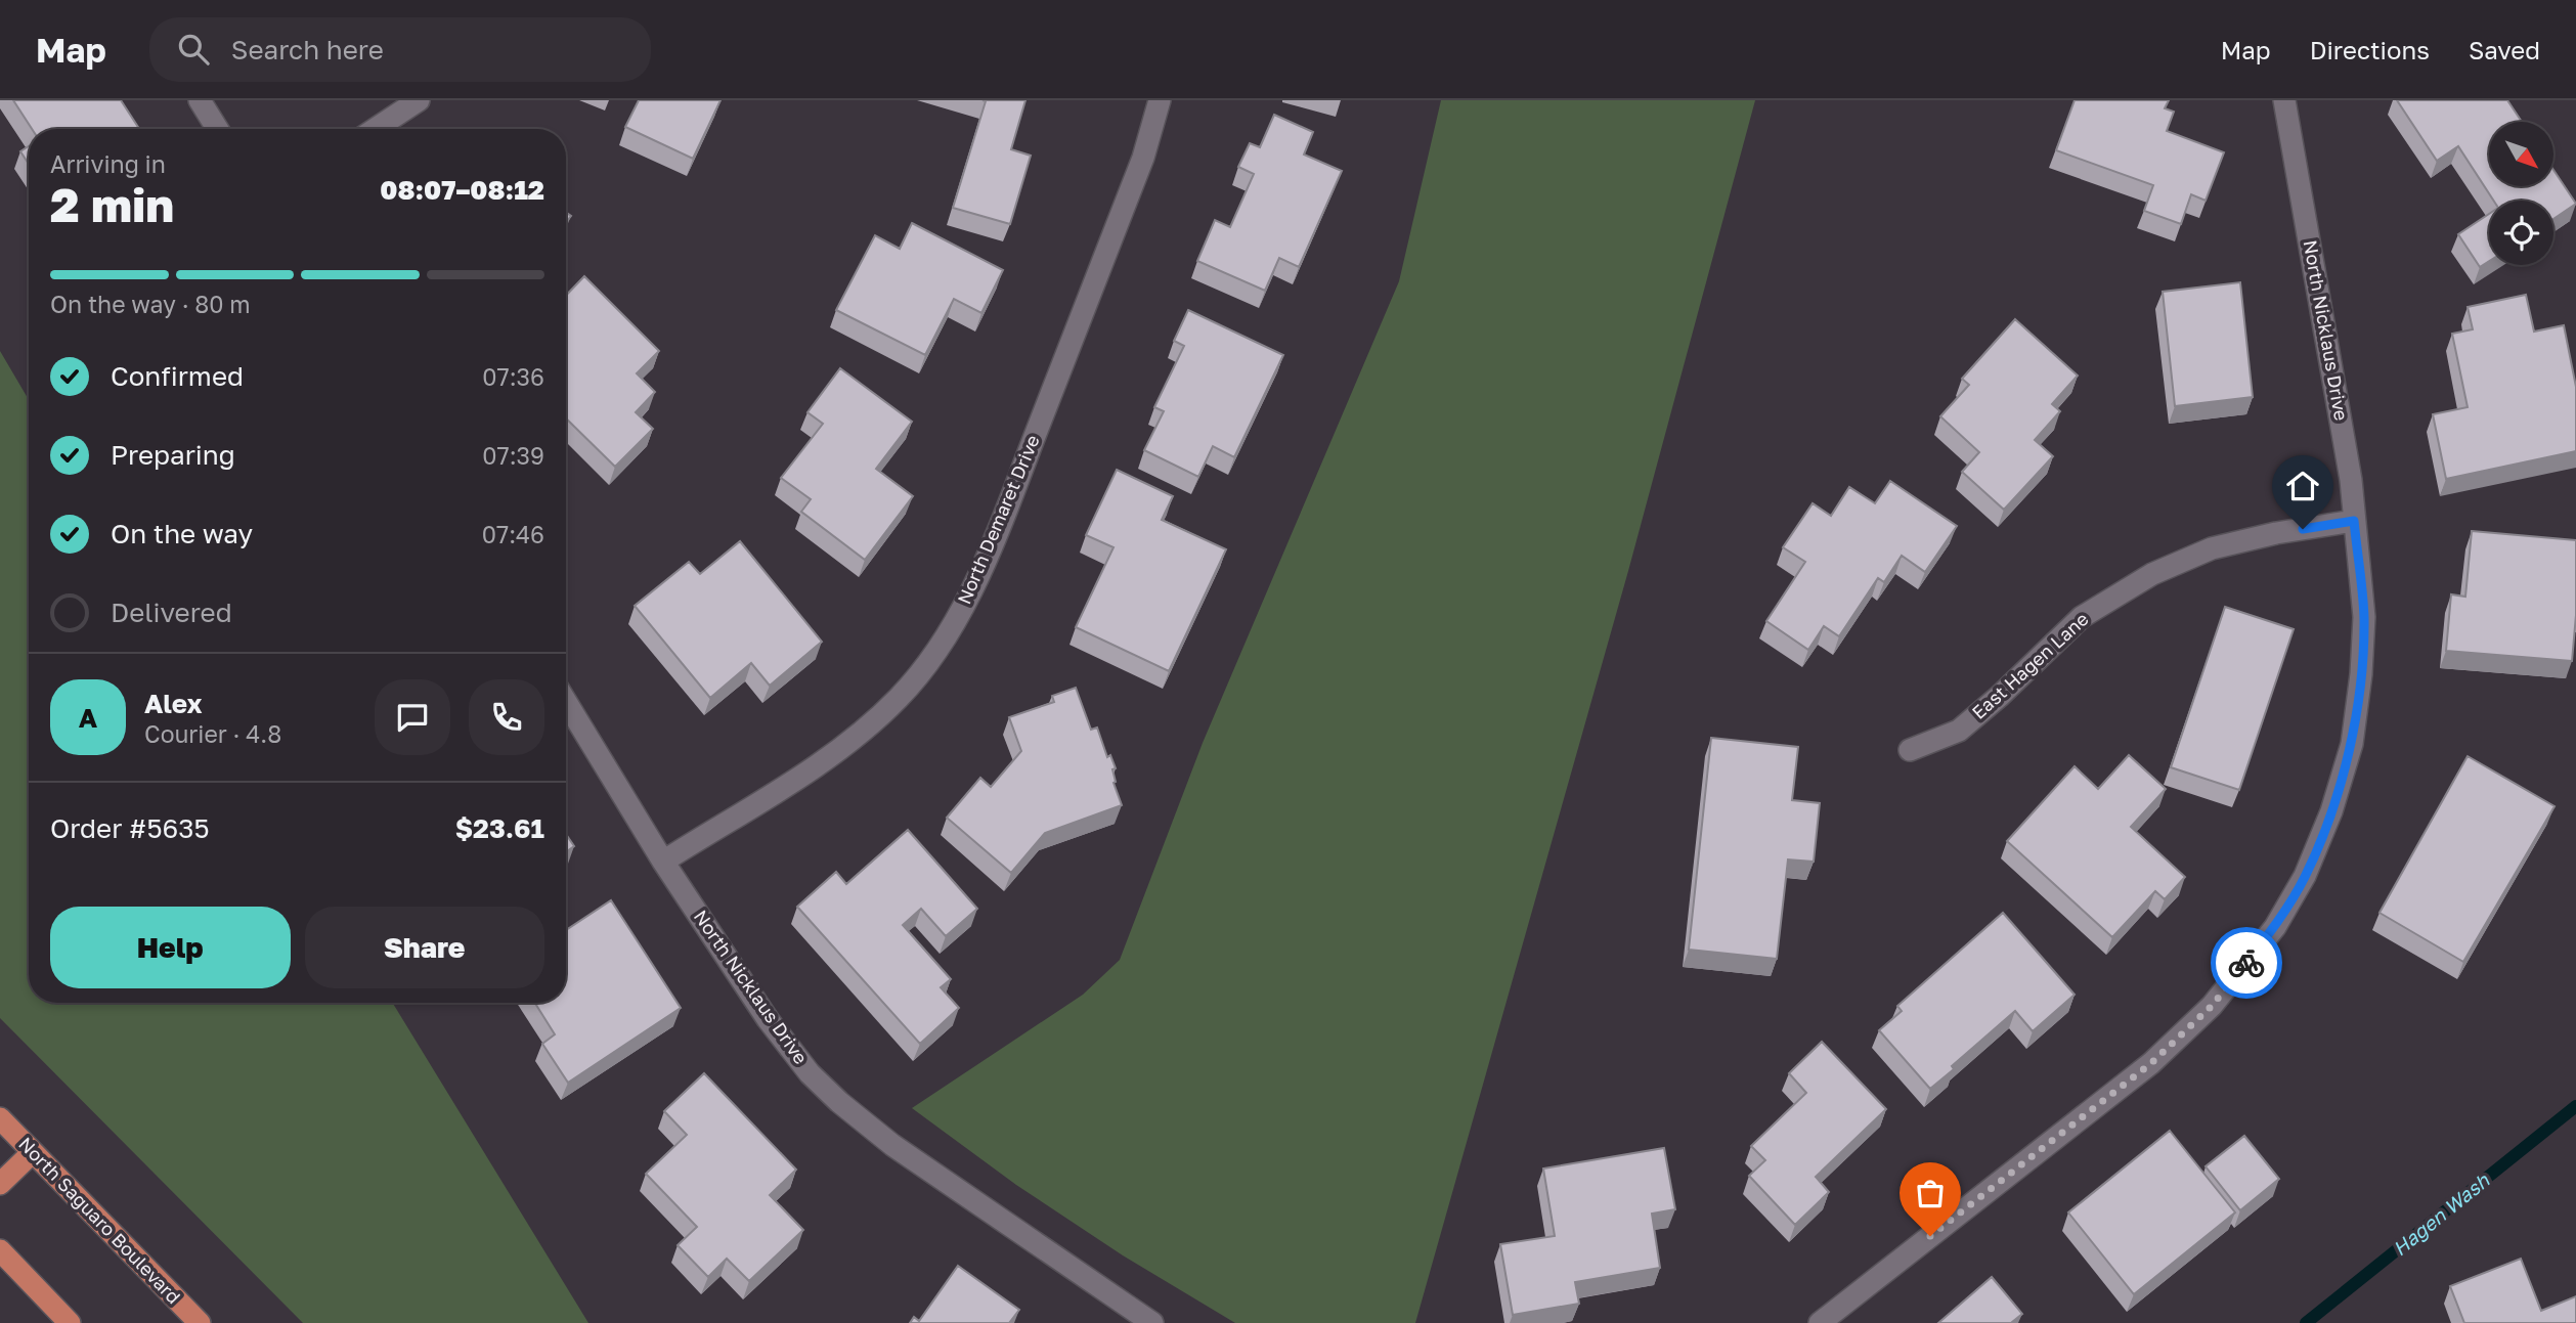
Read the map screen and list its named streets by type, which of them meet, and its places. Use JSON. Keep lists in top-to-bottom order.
{
  "streets": {
    "main road": ["North Saguaro Boulevard"],
    "street": ["North Nicklaus Drive", "North Demaret Drive", "East Hagen Lane"]
  },
  "crossings": [
    ["North Nicklaus Drive", "North Demaret Drive"],
    ["North Nicklaus Drive", "East Hagen Lane"]
  ],
  "water": ["Hagen Wash"],
  "north": "bottom right",
  "page": {
    "header": "Map",
    "search": "Search here",
    "nav": ["Map", "Directions", "Saved"],
    "heading": ["2 min", "Arriving in", "08:07–08:12"],
    "panel": [
      "Alex",
      "Courier · 4.8",
      "Order #5635",
      "$23.61"
    ],
    "bar": "On the way · 80 m",
    "list": [
      ["Confirmed", "07:36"],
      ["Preparing", "07:39"],
      ["On the way", "07:46"],
      "Delivered"
    ],
    "round": "A",
    "buttons": ["Help", "Share"]
  }
}
